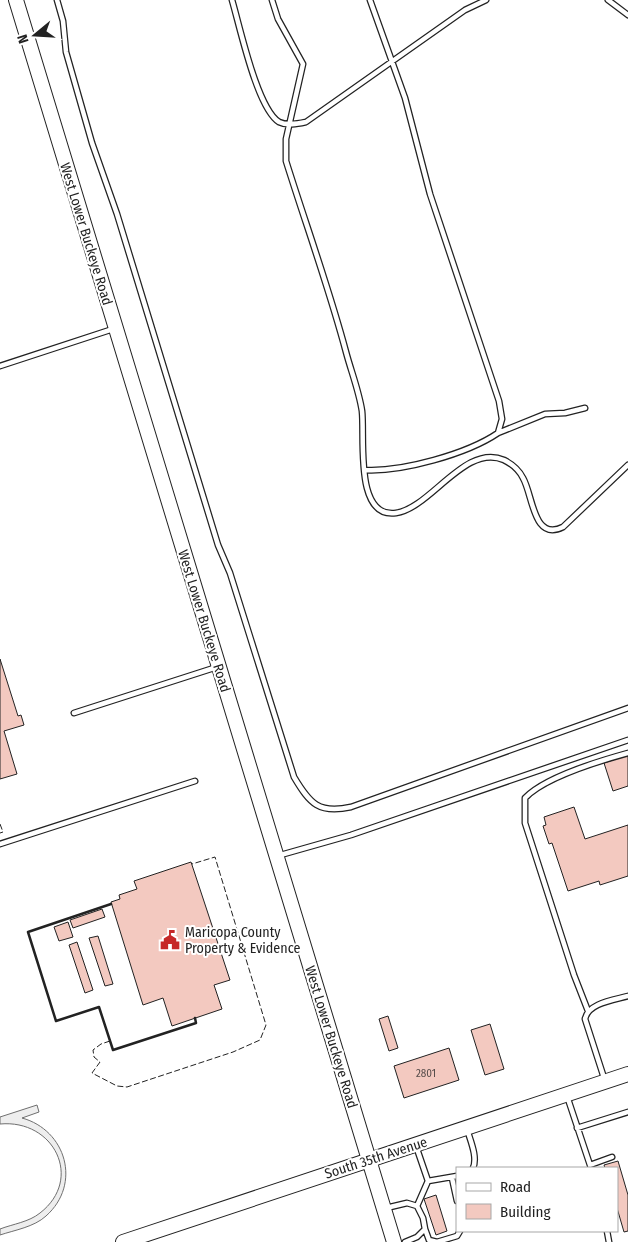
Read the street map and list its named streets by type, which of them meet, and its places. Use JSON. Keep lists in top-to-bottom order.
{
  "streets": {
    "main road": ["West Lower Buckeye Road", "South 35th Avenue"]
  },
  "crossings": [
    ["West Lower Buckeye Road", "South 35th Avenue"]
  ],
  "places": {
    "public building": ["Maricopa County Property & Evidence"]
  },
  "house_numbers": ["2801"],
  "legend": ["Road", "Building"],
  "north": "left"
}
